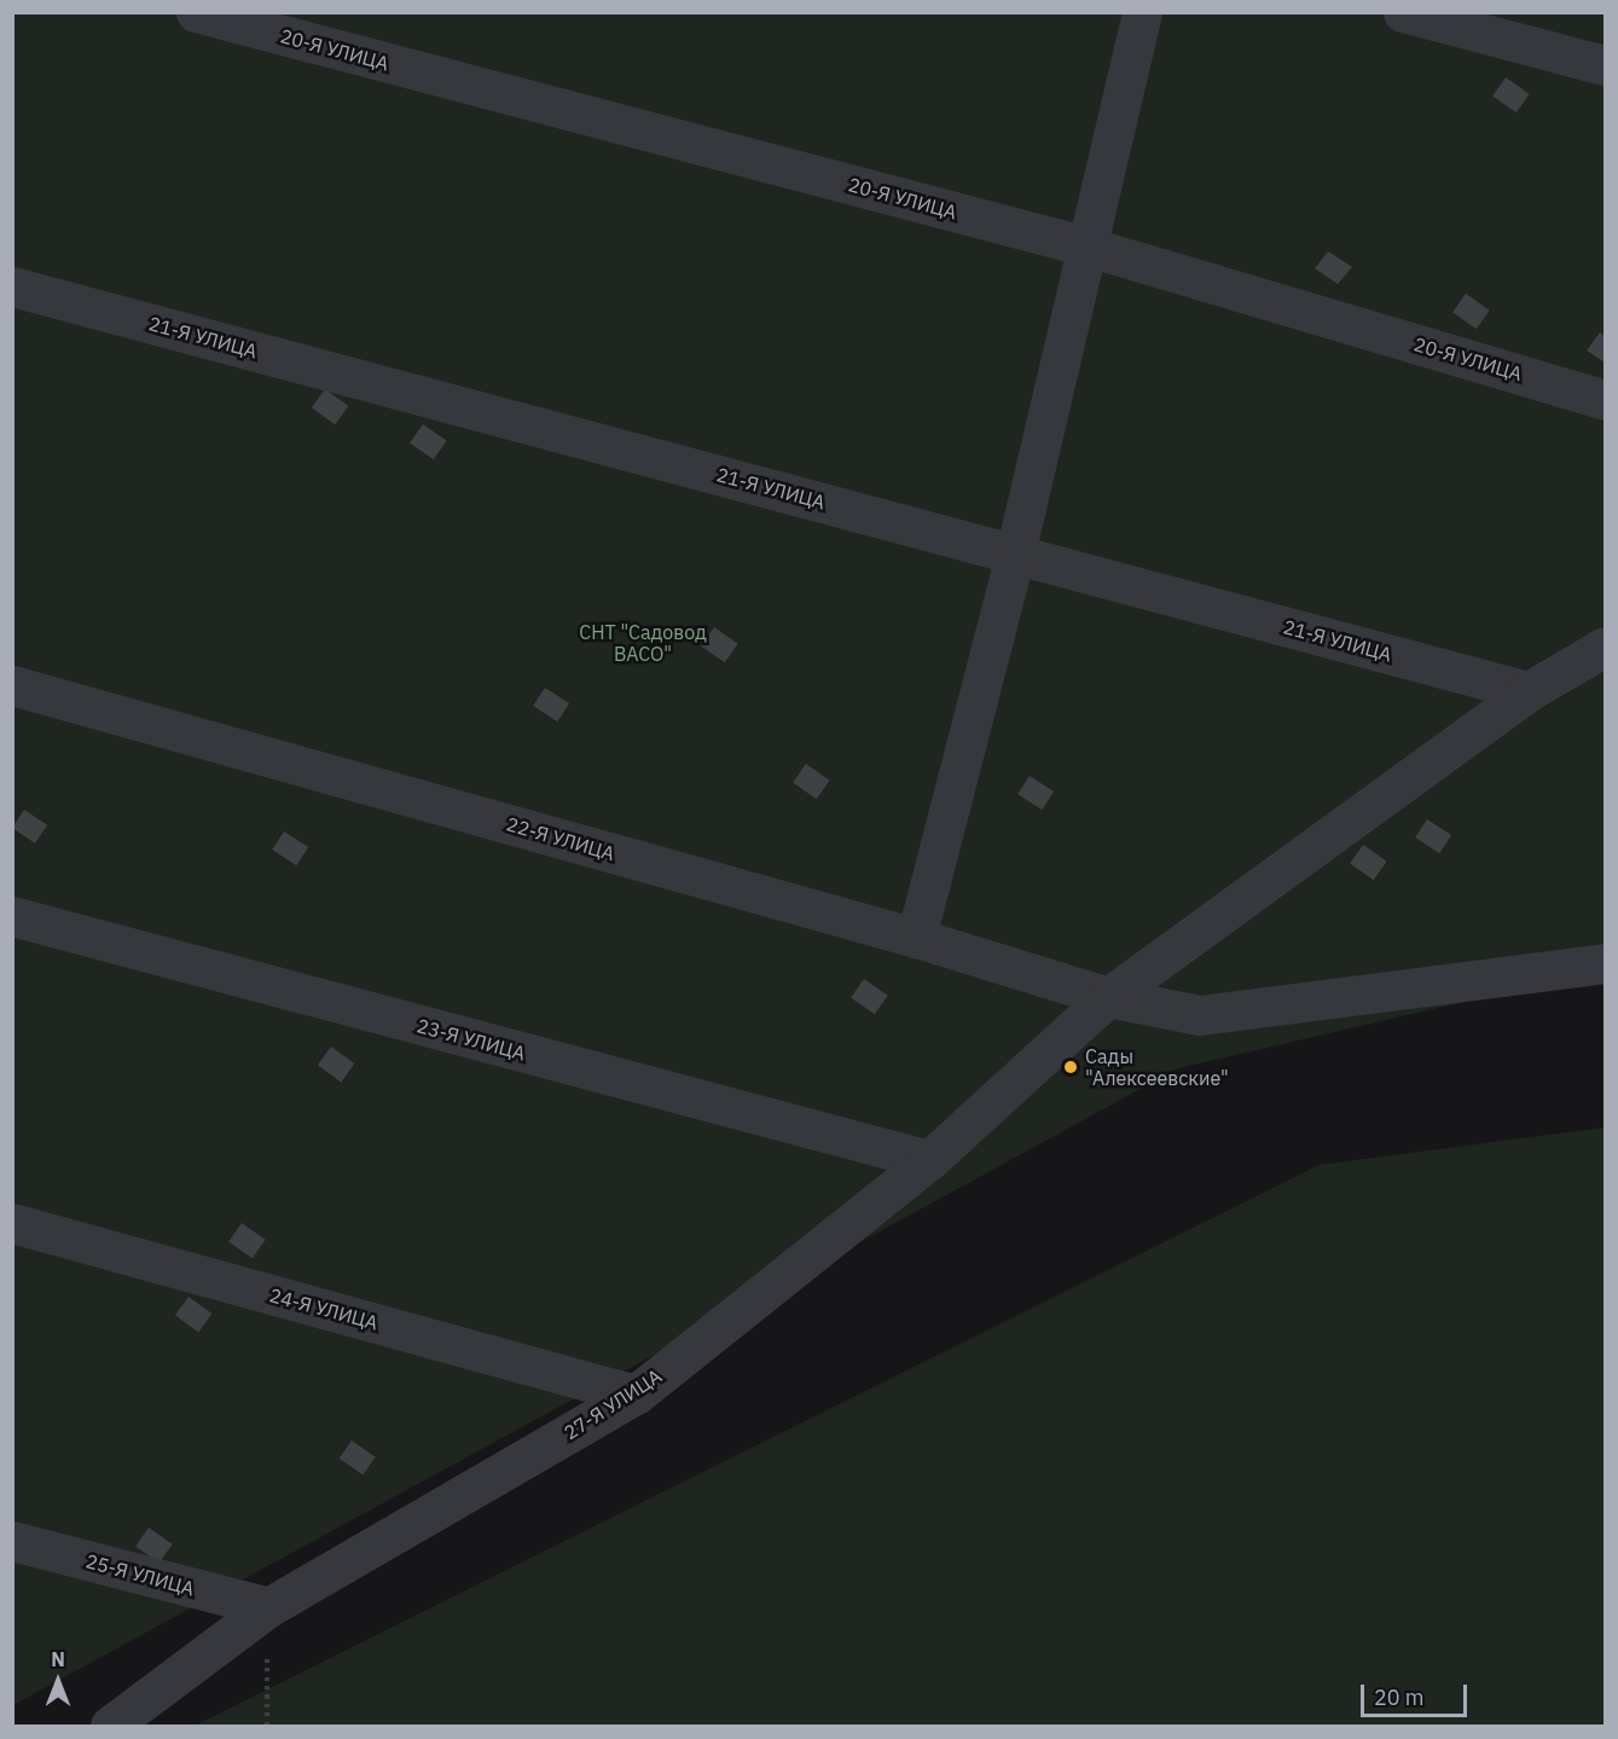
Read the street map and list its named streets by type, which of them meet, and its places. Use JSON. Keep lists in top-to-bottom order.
{
  "streets": {
    "street": [
      "20-Я УЛИЦА",
      "21-Я УЛИЦА",
      "22-Я УЛИЦА",
      "23-Я УЛИЦА",
      "24-Я УЛИЦА",
      "27-Я УЛИЦА",
      "25-Я УЛИЦА"
    ]
  },
  "crossings": [
    ["21-Я УЛИЦА", "27-Я УЛИЦА"],
    ["22-Я УЛИЦА", "27-Я УЛИЦА"],
    ["23-Я УЛИЦА", "27-Я УЛИЦА"],
    ["24-Я УЛИЦА", "27-Я УЛИЦА"],
    ["27-Я УЛИЦА", "25-Я УЛИЦА"]
  ],
  "parks": ["СНТ \"Садовод ВАСО\""],
  "places": ["Сады \"Алексеевские\""],
  "scale_bar": "20 m",
  "north": "top"
}
